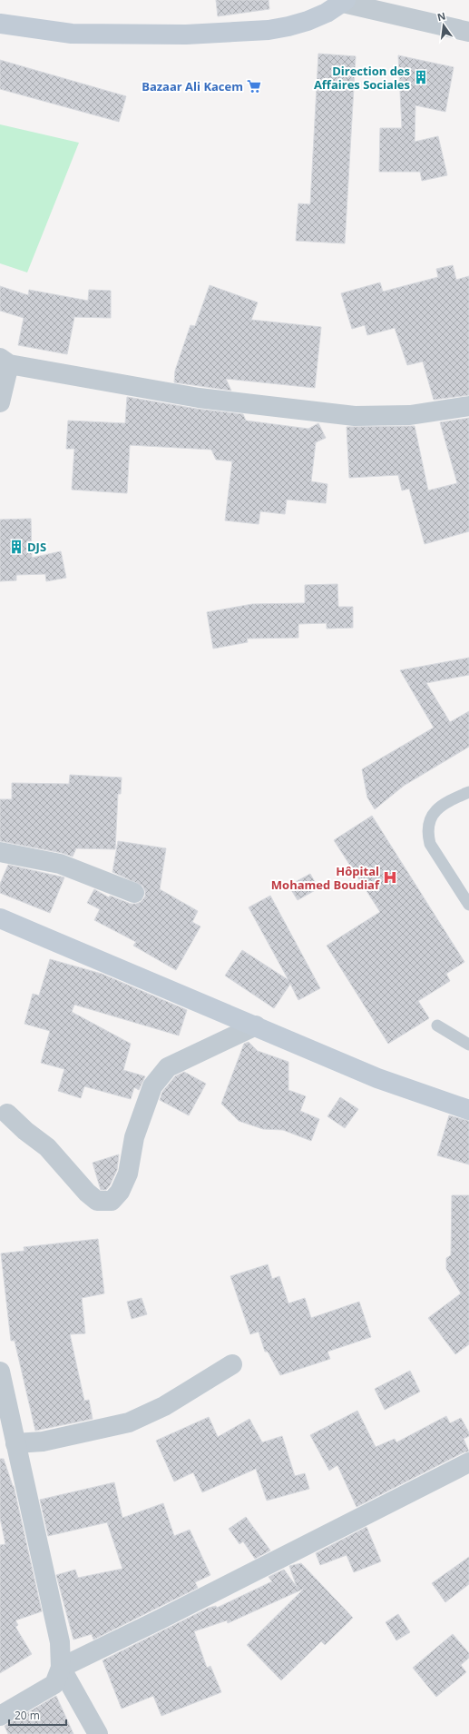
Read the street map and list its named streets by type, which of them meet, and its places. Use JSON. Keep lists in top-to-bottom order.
{
  "places": {
    "building": ["Direction des Affaires Sociales", "DJS"],
    "supermarket": ["Bazaar Ali Kacem"],
    "hospital": ["Hôpital Mohamed Boudiaf"]
  },
  "scale_bar": "20 m",
  "north": "top"
}
